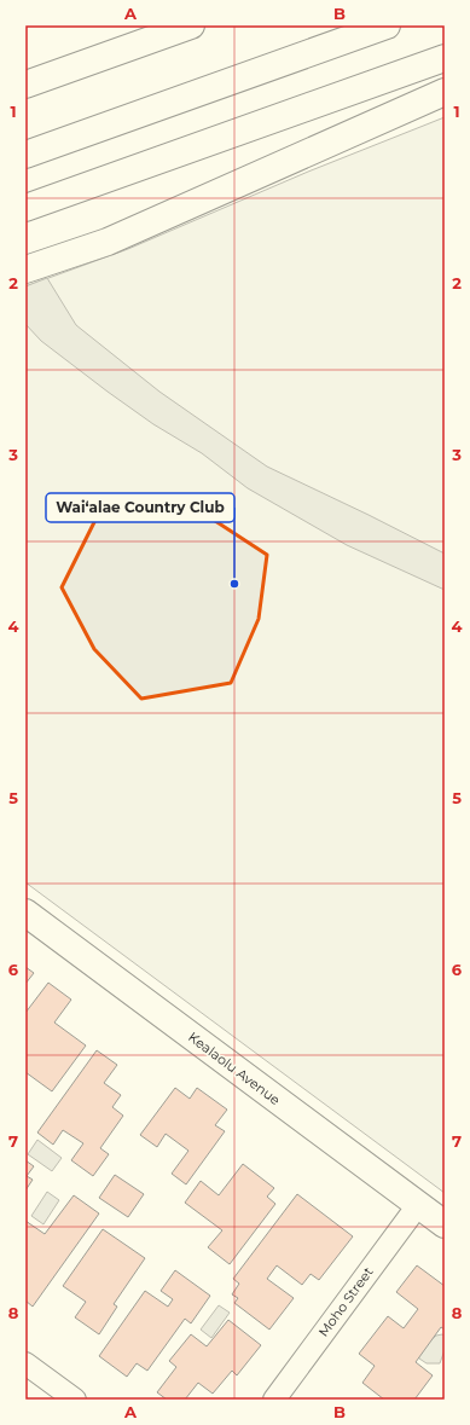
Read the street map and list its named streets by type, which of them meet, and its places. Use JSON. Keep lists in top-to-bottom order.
{
  "streets": {
    "main road": ["Kealaolu Avenue"],
    "street": ["Moho Street"]
  },
  "crossings": [
    ["Kealaolu Avenue", "Moho Street"]
  ],
  "places": ["Waiʻalae Country Club"],
  "grid": {
    "columns": ["A", "B"],
    "rows": [
      "1",
      "2",
      "3",
      "4",
      "5",
      "6",
      "7",
      "8"
    ]
  }
}
